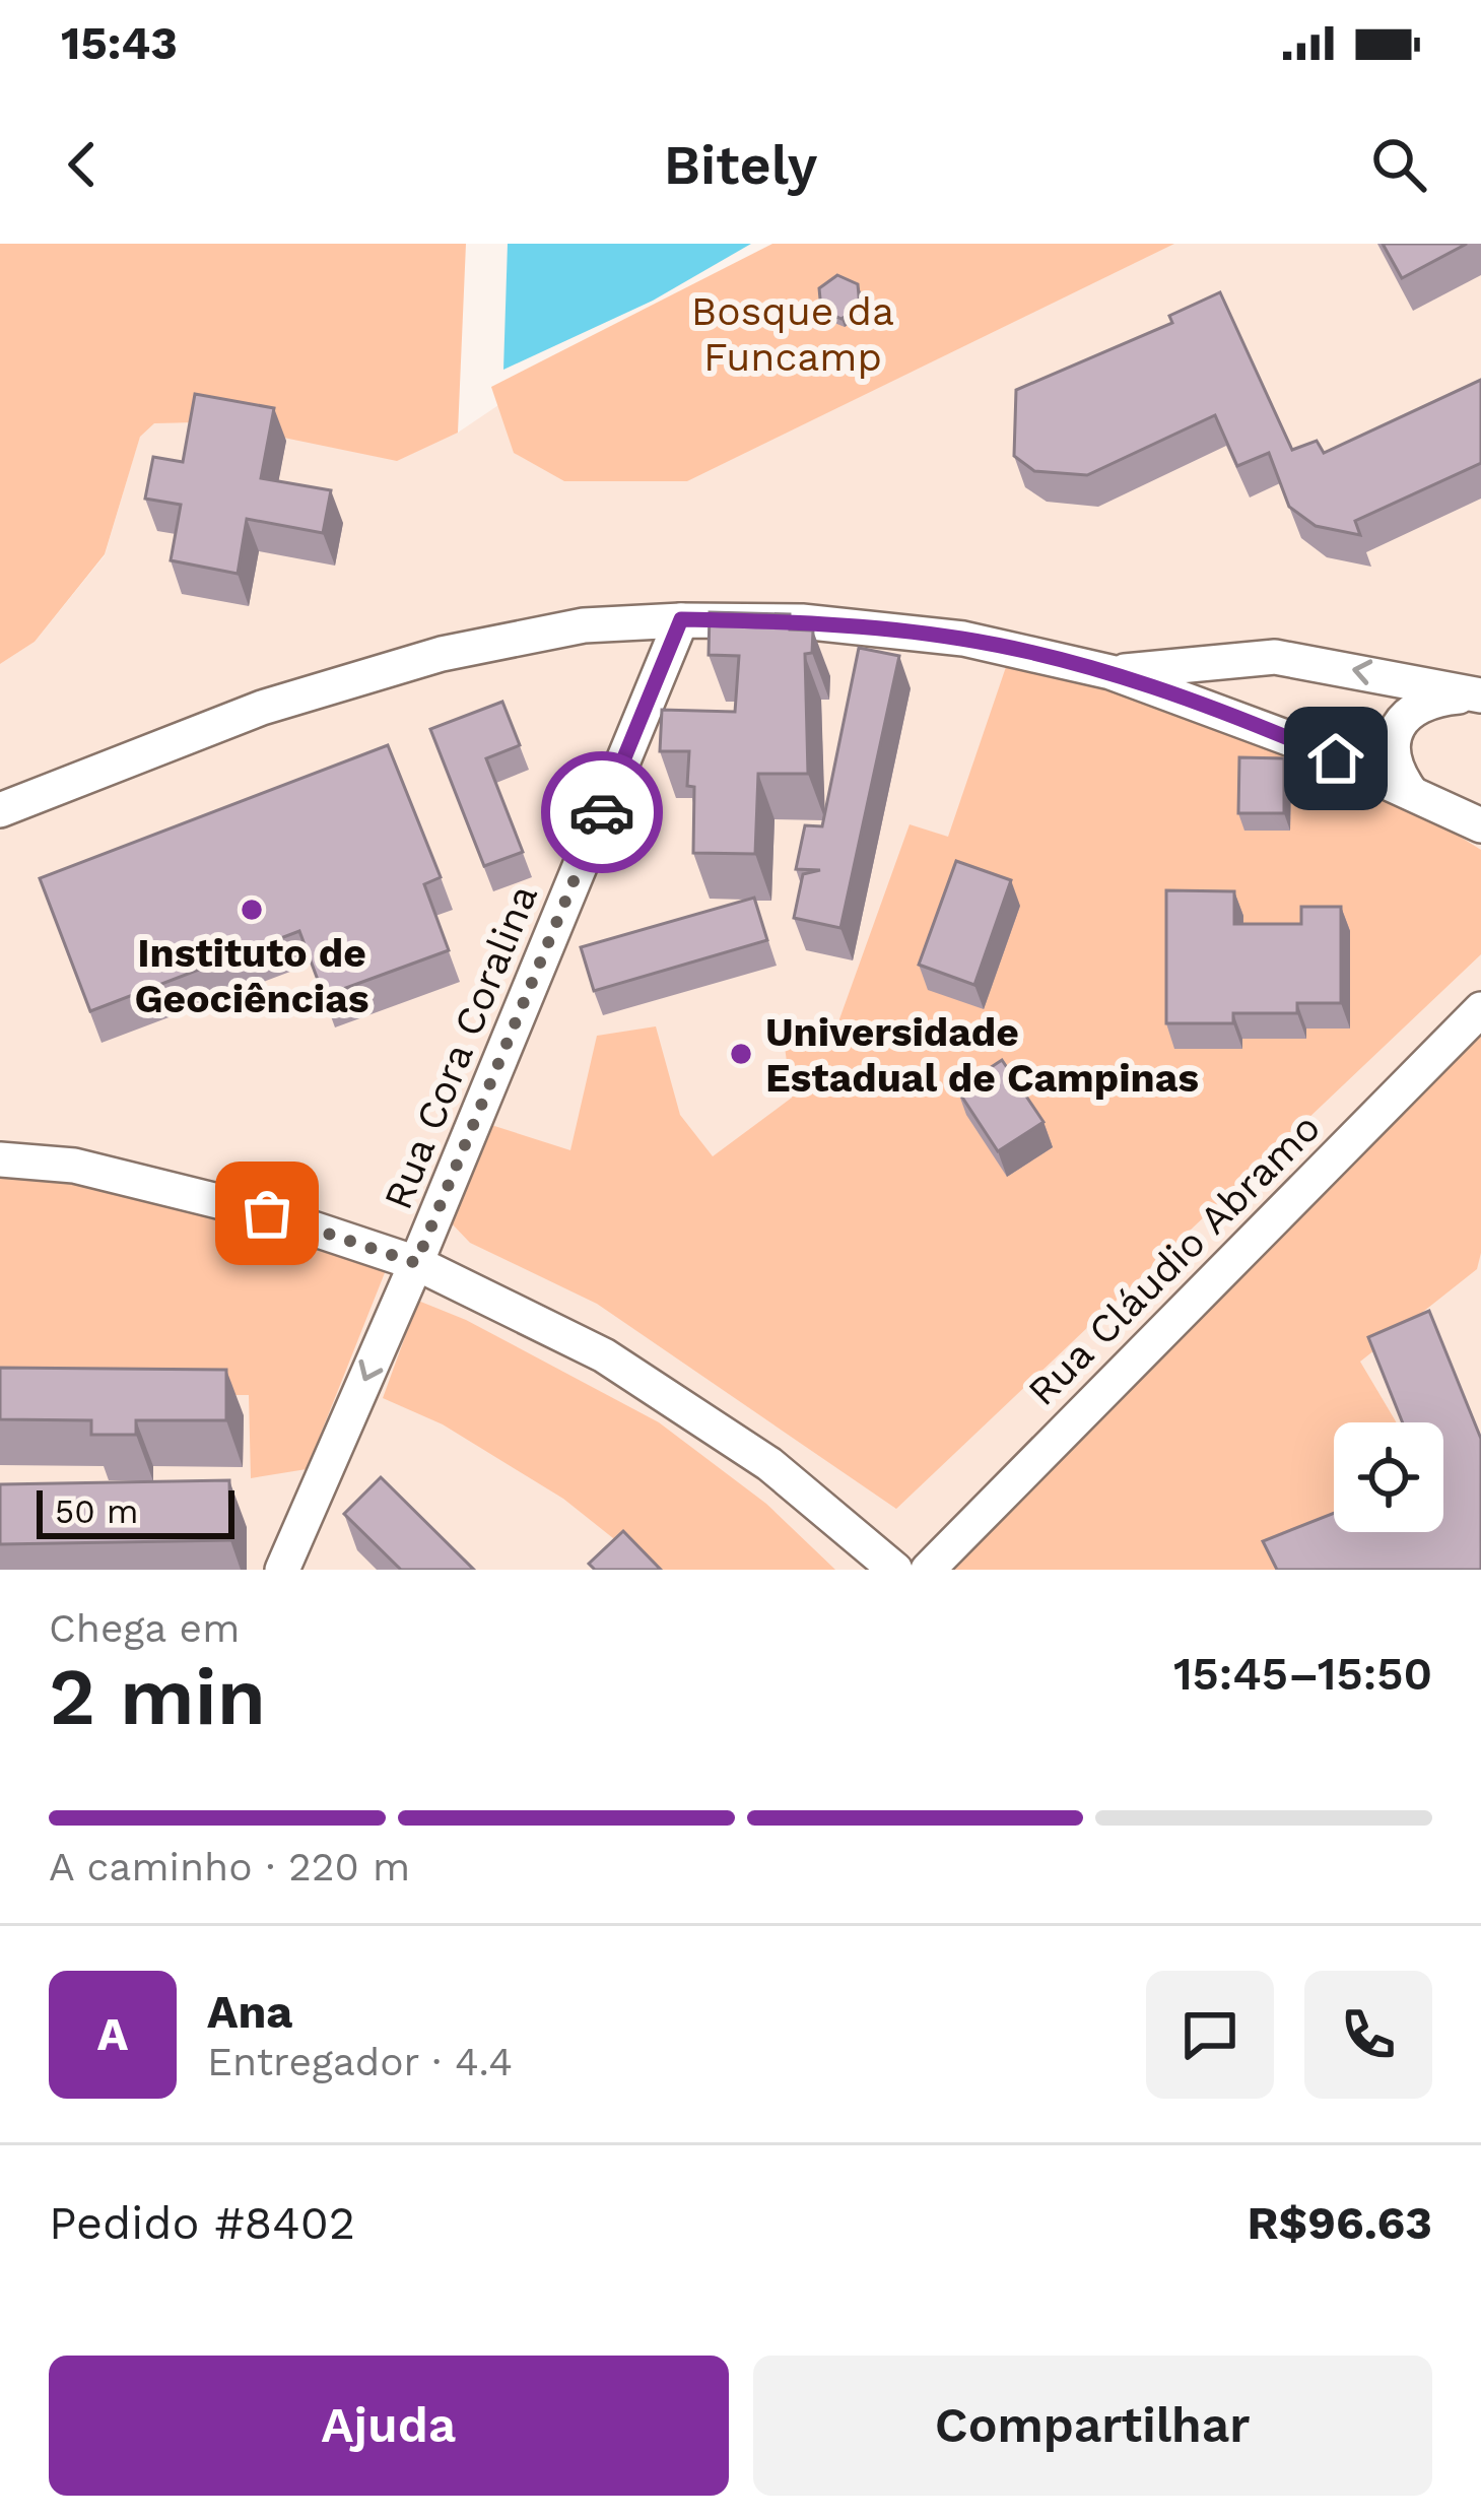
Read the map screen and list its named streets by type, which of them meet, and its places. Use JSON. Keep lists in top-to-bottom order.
{
  "streets": {
    "street": ["Rua Cora Coralina", "Rua Cláudio Abramo"]
  },
  "parks": ["Bosque da Funcamp"],
  "places": ["Instituto de Geociências", "Universidade Estadual de Campinas"],
  "scale_bar": "50 m",
  "page": {
    "status": "15:43",
    "header": "Bitely",
    "scale": "50 m",
    "heading": ["2 min", "Chega em", "15:45–15:50"],
    "panel": [
      "Ana",
      "Entregador · 4.4",
      "Pedido #8402",
      "R$96.63"
    ],
    "bar": "A caminho · 220 m",
    "round": "A",
    "buttons": ["Ajuda", "Compartilhar"]
  }
}
